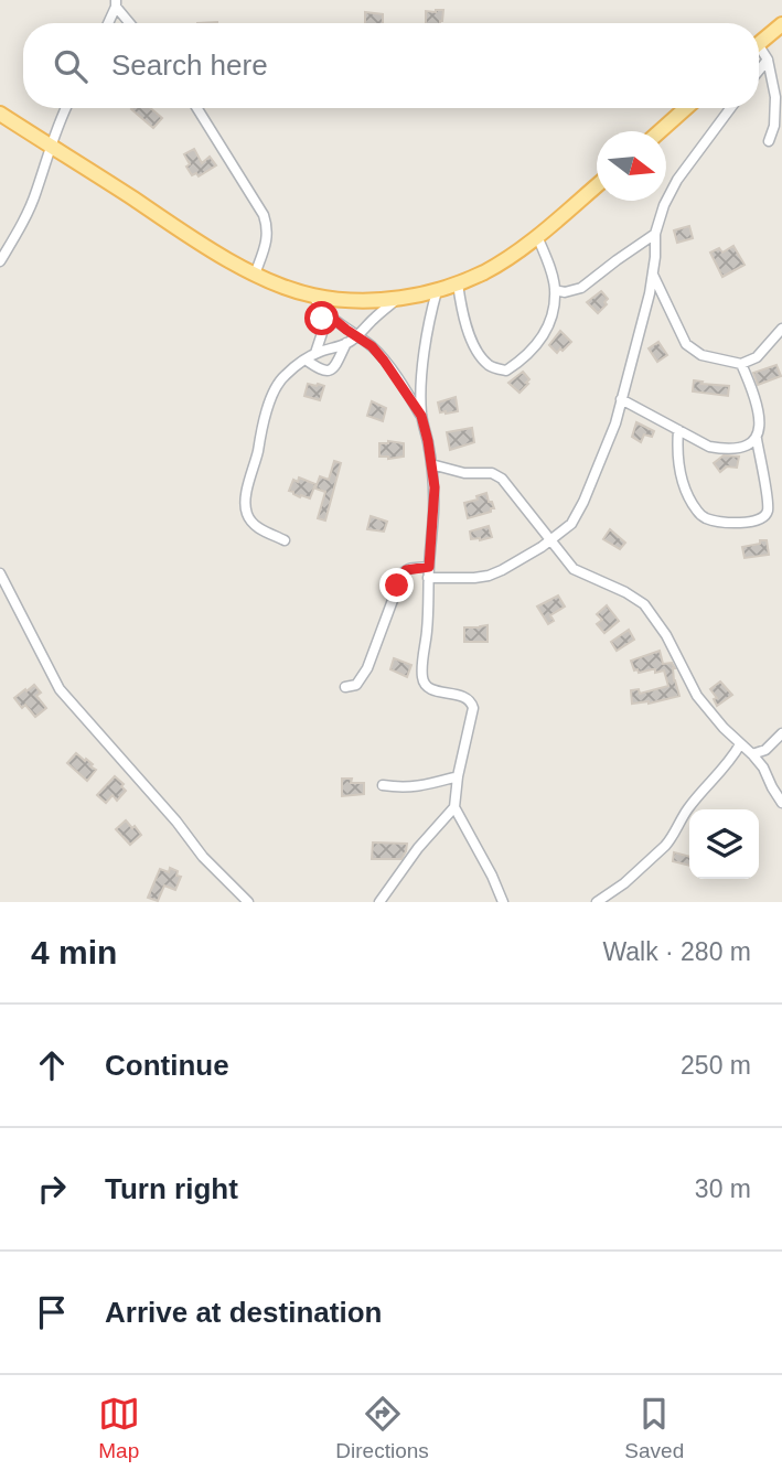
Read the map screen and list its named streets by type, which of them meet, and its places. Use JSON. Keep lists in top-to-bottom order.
{
  "north": "right",
  "page": {
    "search": "Search here",
    "heading": ["4 min", "Walk · 280 m"],
    "list": [
      ["Continue", "250 m"],
      ["Turn right", "30 m"],
      "Arrive at destination"
    ],
    "nav": ["Map", "Directions", "Saved"]
  }
}
